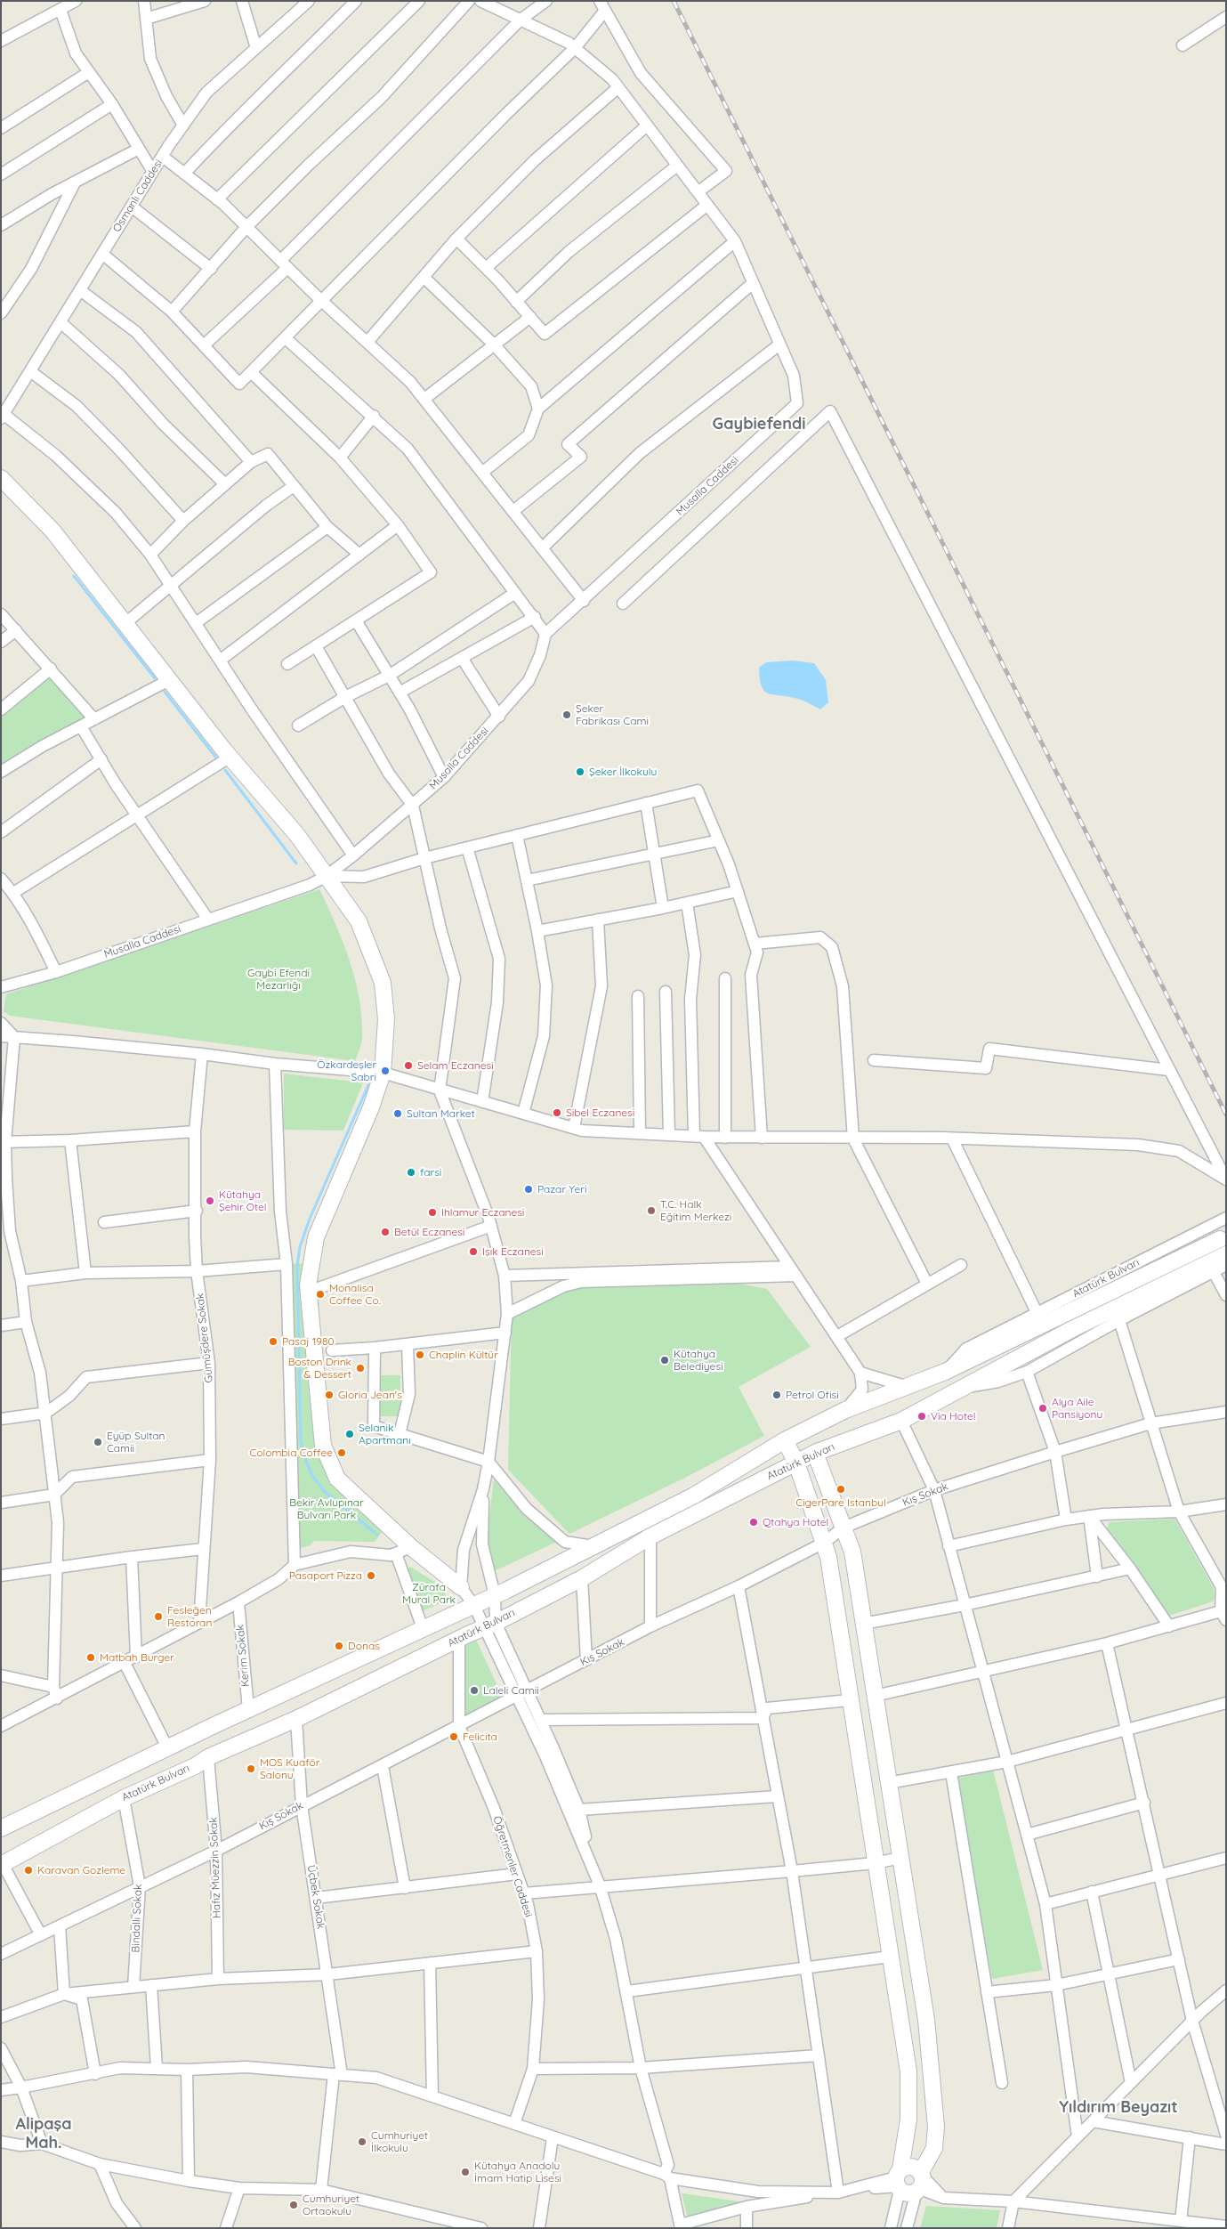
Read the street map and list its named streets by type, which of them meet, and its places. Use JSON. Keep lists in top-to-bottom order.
{
  "streets": {
    "street": [
      "Osmanlı Caddesi",
      "Musalla Caddesi",
      "Atatürk Bulvarı",
      "Gümüşdere Sokak",
      "Kış Sokak",
      "Kerim Sokak",
      "Öğretmenler Caddesi",
      "Hafız Müezzin Sokak",
      "Üçbek Sokak",
      "Bindallı Sokak"
    ]
  },
  "crossings": [
    ["Atatürk Bulvarı", "Kerim Sokak"],
    ["Atatürk Bulvarı", "Öğretmenler Caddesi"],
    ["Atatürk Bulvarı", "Hafız Müezzin Sokak"],
    ["Atatürk Bulvarı", "Üçbek Sokak"],
    ["Atatürk Bulvarı", "Bindallı Sokak"],
    ["Kış Sokak", "Öğretmenler Caddesi"],
    ["Kış Sokak", "Hafız Müezzin Sokak"],
    ["Kış Sokak", "Üçbek Sokak"],
    ["Kış Sokak", "Bindallı Sokak"]
  ],
  "districts": ["Gaybiefendi", "Yıldırım Beyazıt", "Alipaşa Mah."],
  "parks": ["Gaybi Efendi Mezarlığı", "Bekir Avlupınar Bulvarı Park", "Zürafa Mural Park"],
  "places": [
    "Şeker Fabrikası Cami",
    "Şeker İlkokulu",
    "Selam Eczanesi",
    "Özkardeşler Sabri",
    "Sibel Eczanesi",
    "Sultan Market",
    "farsi",
    "Pazar Yeri",
    "Kütahya Şehir Otel",
    "T.C. Halk Eğitim Merkezi",
    "Ihlamur Eczanesi",
    "Betül Eczanesi",
    "Işık Eczanesi",
    "Monalisa Coffee Co.",
    "Pasaj 1980",
    "Chaplin Kültür",
    "Kütahya Belediyesi",
    "Boston Drink & Dessert",
    "Gloria Jean's",
    "Petrol Ofisi",
    "Alya Aile Pansiyonu",
    "Via Hotel",
    "Selanik Apartmanı",
    "Eyüp Sultan Camii",
    "Colombia Coffee",
    "CigerPare Istanbul",
    "Qtahya Hotel",
    "Pasaport Pizza",
    "Fesleğen Restoran",
    "Donas",
    "Matbah Burger",
    "Laleli Camii",
    "Felicita",
    "MOS Kuaför Salonu",
    "Karavan Gozleme",
    "Cumhuriyet İlkokulu",
    "Kütahya Anadolu İmam Hatip Lisesi",
    "Cumhuriyet Ortaokulu"
  ]
}
